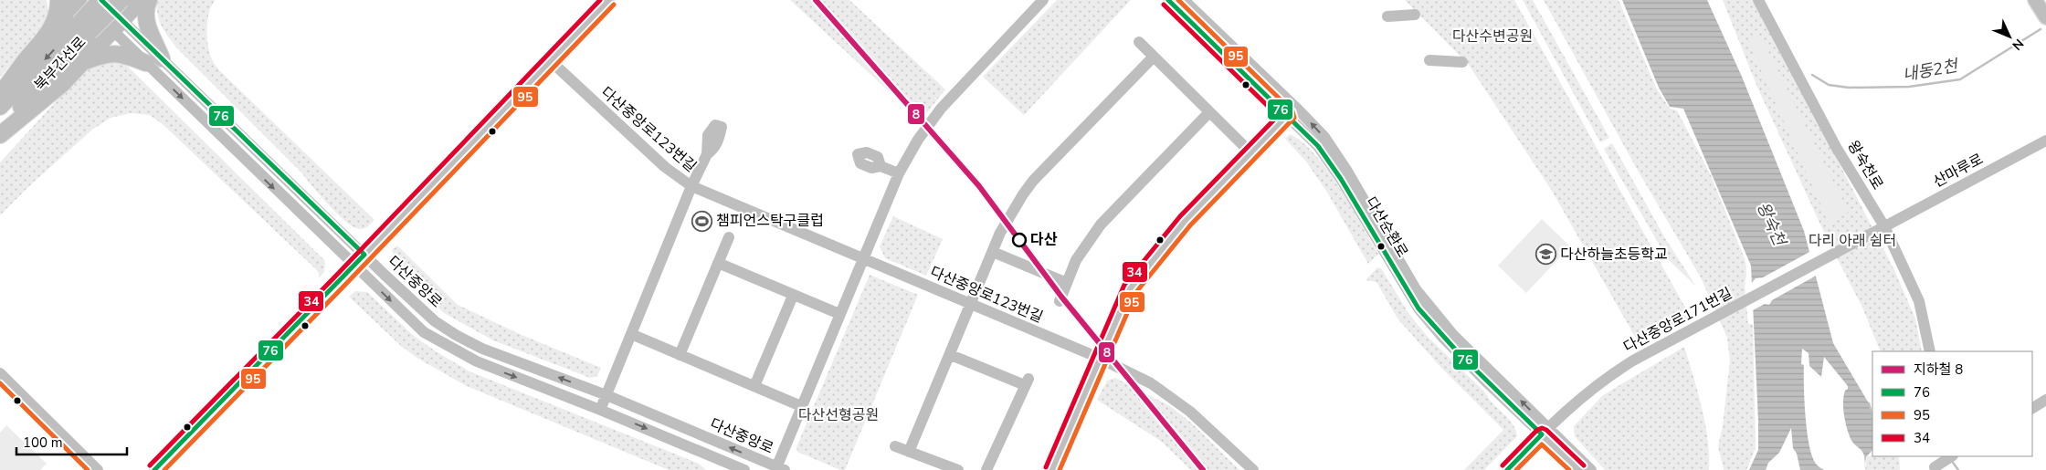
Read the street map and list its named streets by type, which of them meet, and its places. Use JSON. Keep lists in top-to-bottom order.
{
  "streets": {
    "highway": ["북부간선로"],
    "street": [
      "다산중앙로123번길",
      "왕숙천로",
      "산마루로",
      "다산순환로",
      "다산중앙로",
      "다산중앙로171번길"
    ]
  },
  "crossings": [
    ["북부간선로", "다산중앙로"],
    ["왕숙천로", "산마루로"],
    ["왕숙천로", "다산중앙로171번길"],
    ["산마루로", "다산중앙로171번길"],
    ["다산순환로", "다산중앙로171번길"]
  ],
  "water": ["내동2천", "왕숙천"],
  "parks": ["다산수변공원", "다리 아래 쉼터", "다산선형공원"],
  "places": {
    "sports": ["챔피언스탁구클럽"],
    "other": ["다산"],
    "school or university": ["다산하늘초등학교"]
  },
  "lines": [
    "metro line 8",
    "transit line 76",
    "transit line 95",
    "transit line 34"
  ],
  "legend": [
    "지하철 8",
    "76",
    "95",
    "34"
  ],
  "scale_bar": "100 m",
  "north": "bottom right"
}
